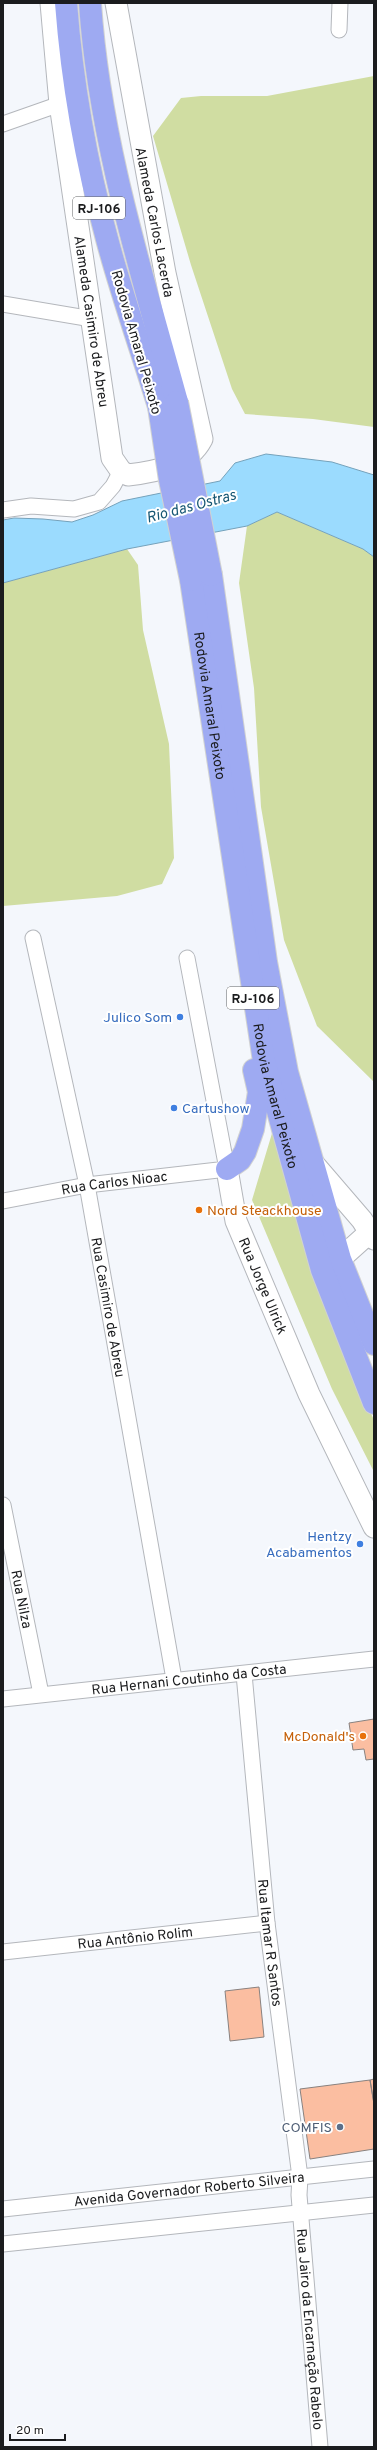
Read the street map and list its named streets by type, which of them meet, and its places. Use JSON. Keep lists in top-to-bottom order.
{
  "streets": {
    "highway": ["RJ-106", "Rodovia Amaral Peixoto"],
    "main road": ["Alameda Carlos Lacerda", "Alameda Casimiro de Abreu", "Rua Jorge Ulrick"],
    "street": [
      "Rua Carlos Nioac",
      "Rua Casimiro de Abreu",
      "Rua Nilza",
      "Rua Hernani Coutinho da Costa",
      "Rua Antônio Rolim",
      "Rua Itamar R Santos",
      "Avenida Governador Roberto Silveira",
      "Rua Jairo da Encarnação Rabelo"
    ]
  },
  "crossings": [
    ["Alameda Carlos Lacerda", "Alameda Casimiro de Abreu"],
    ["Rua Carlos Nioac", "Rua Jorge Ulrick"],
    ["Rua Carlos Nioac", "Rua Casimiro de Abreu"],
    ["Rua Casimiro de Abreu", "Rua Hernani Coutinho da Costa"],
    ["Rua Nilza", "Rua Hernani Coutinho da Costa"],
    ["Rua Hernani Coutinho da Costa", "Rua Itamar R Santos"],
    ["Rua Antônio Rolim", "Rua Itamar R Santos"],
    ["Rua Itamar R Santos", "Avenida Governador Roberto Silveira"],
    ["Rua Itamar R Santos", "Rua Jairo da Encarnação Rabelo"]
  ],
  "water": ["Rio das Ostras"],
  "places": [
    "Julico Som",
    "Cartushow",
    "Nord Steackhouse",
    "Hentzy Acabamentos",
    "McDonald's",
    "COMFIS"
  ],
  "scale_bar": "20 m"
}
